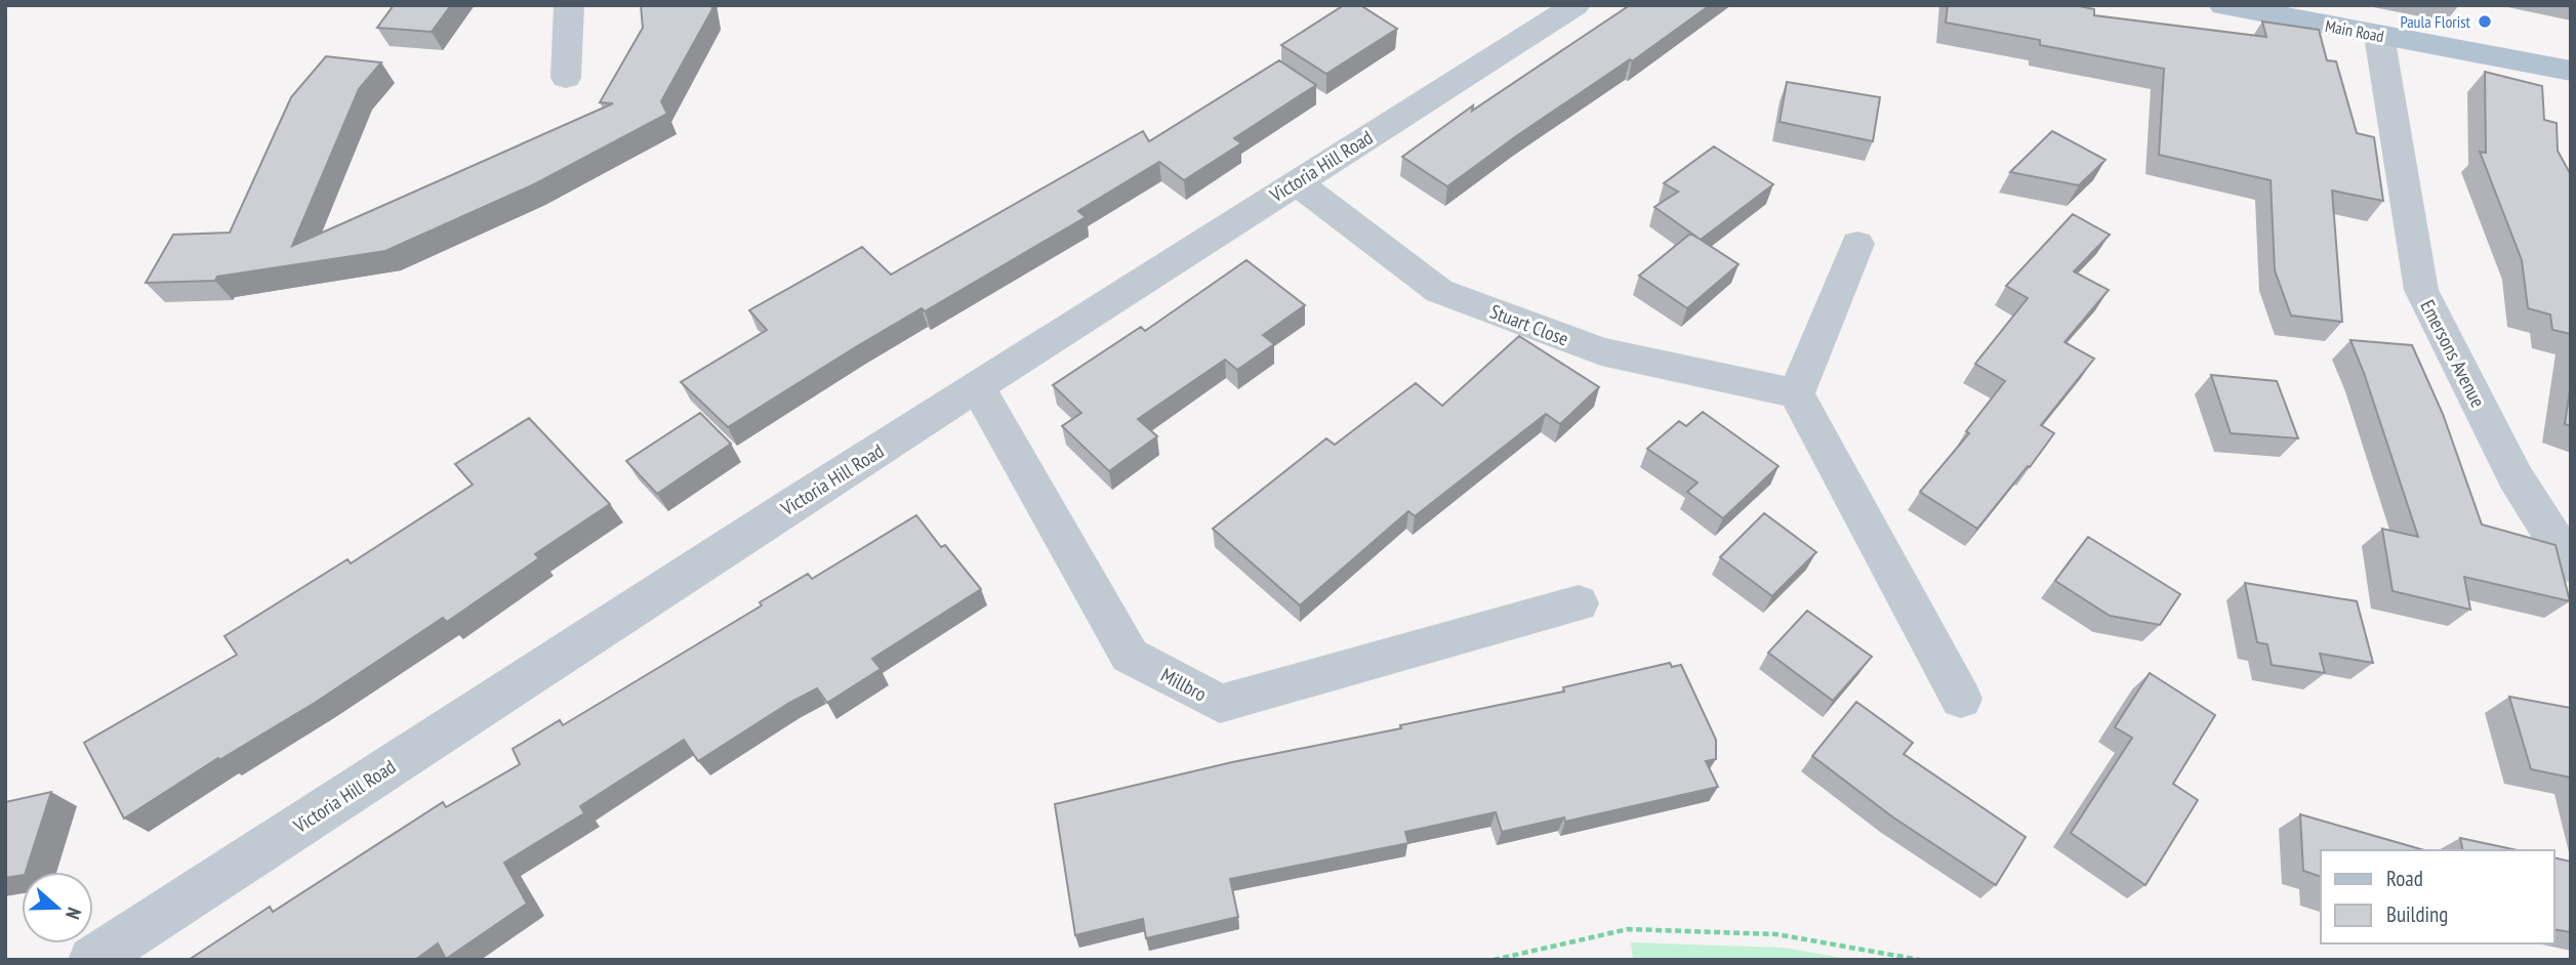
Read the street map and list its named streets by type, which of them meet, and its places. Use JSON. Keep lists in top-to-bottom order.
{
  "streets": {
    "main road": ["Main Road"],
    "street": [
      "Victoria Hill Road",
      "Stuart Close",
      "Emersons Avenue",
      "Millbro"
    ]
  },
  "crossings": [
    ["Main Road", "Emersons Avenue"],
    ["Victoria Hill Road", "Stuart Close"],
    ["Victoria Hill Road", "Millbro"]
  ],
  "places": ["Paula Florist"],
  "legend": ["Road", "Building"],
  "north": "right"
}
